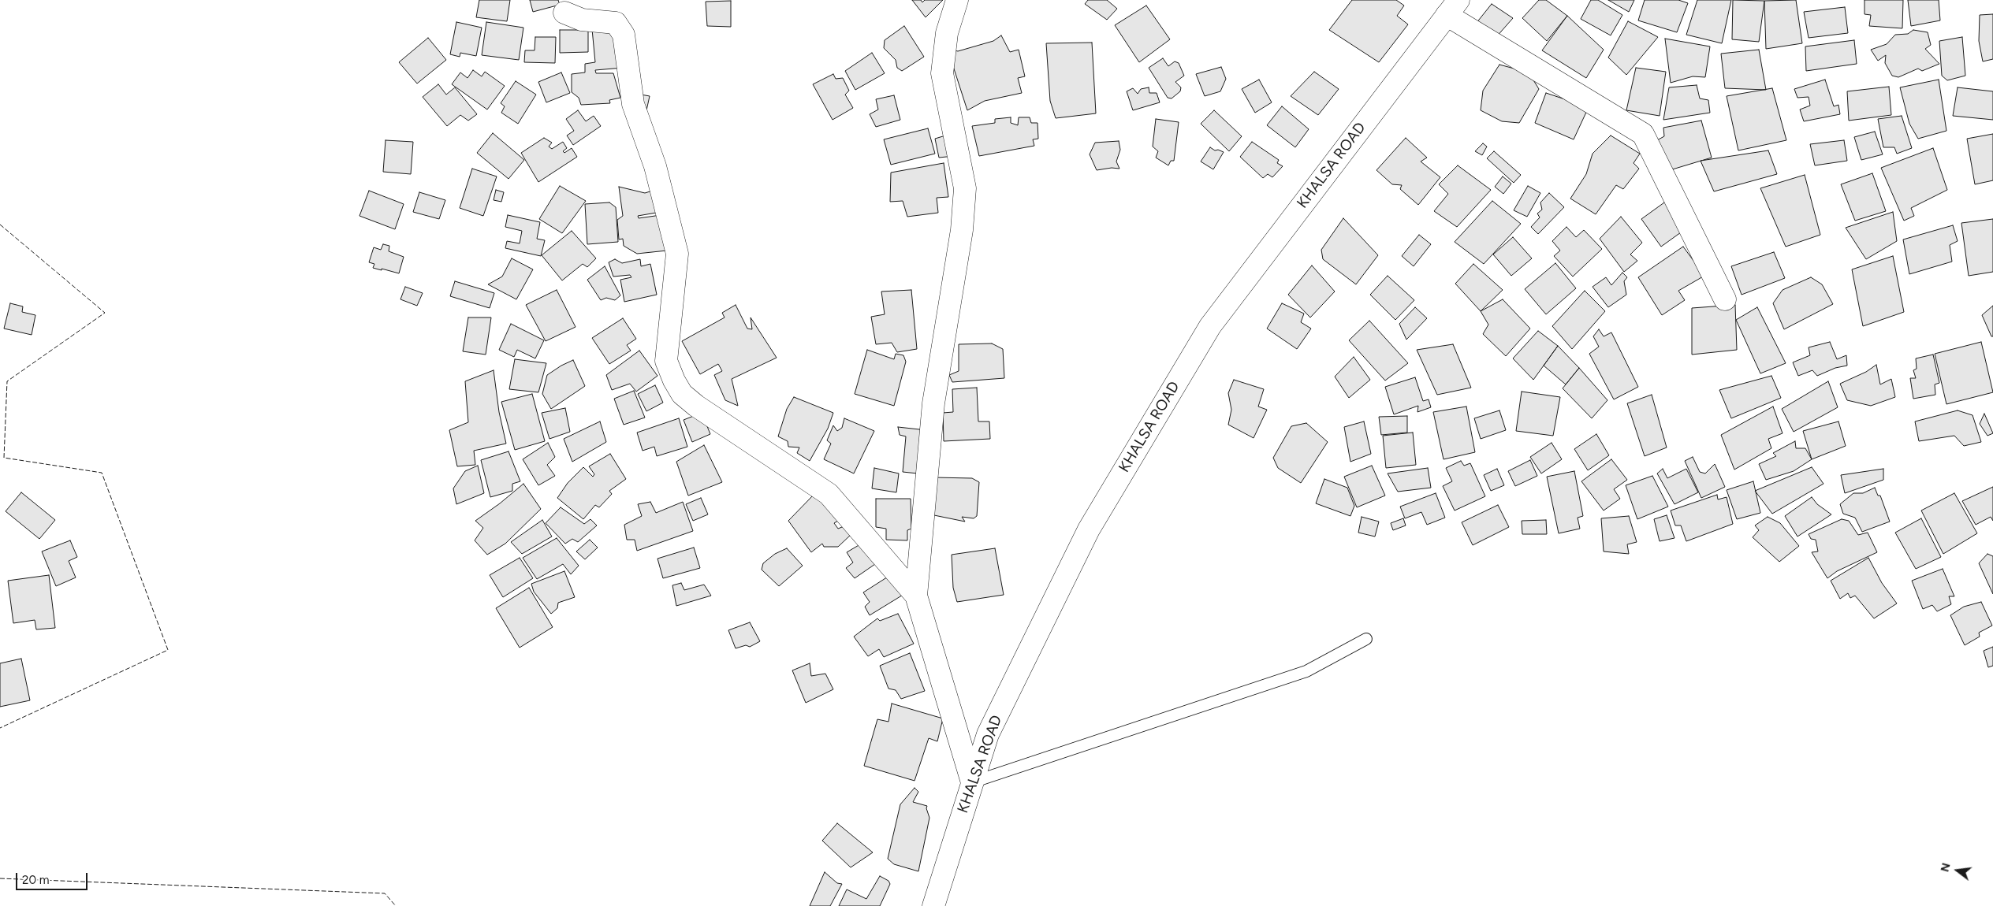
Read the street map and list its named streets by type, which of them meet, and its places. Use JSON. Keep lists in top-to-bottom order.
{
  "streets": {
    "street": ["KHALSA ROAD"]
  },
  "scale_bar": "20 m",
  "north": "left"
}
